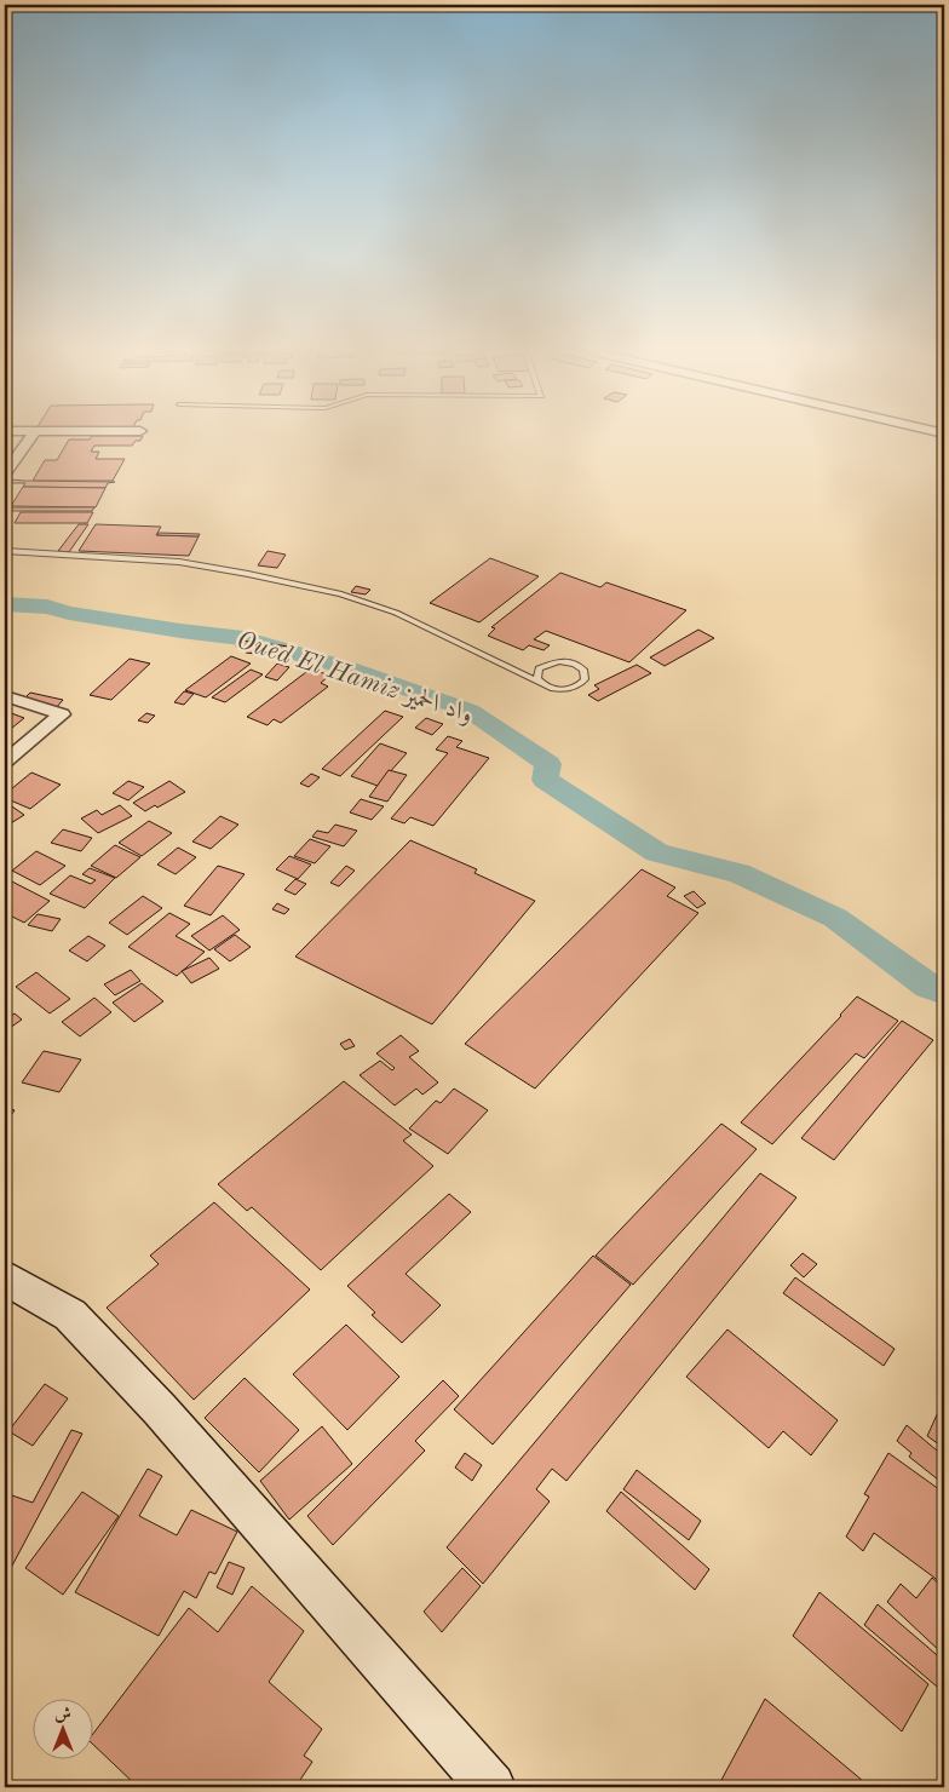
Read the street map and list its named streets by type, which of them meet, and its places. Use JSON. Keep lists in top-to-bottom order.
{
  "water": ["Oued El Hamiz واد الحميز"],
  "north": "top"
}
